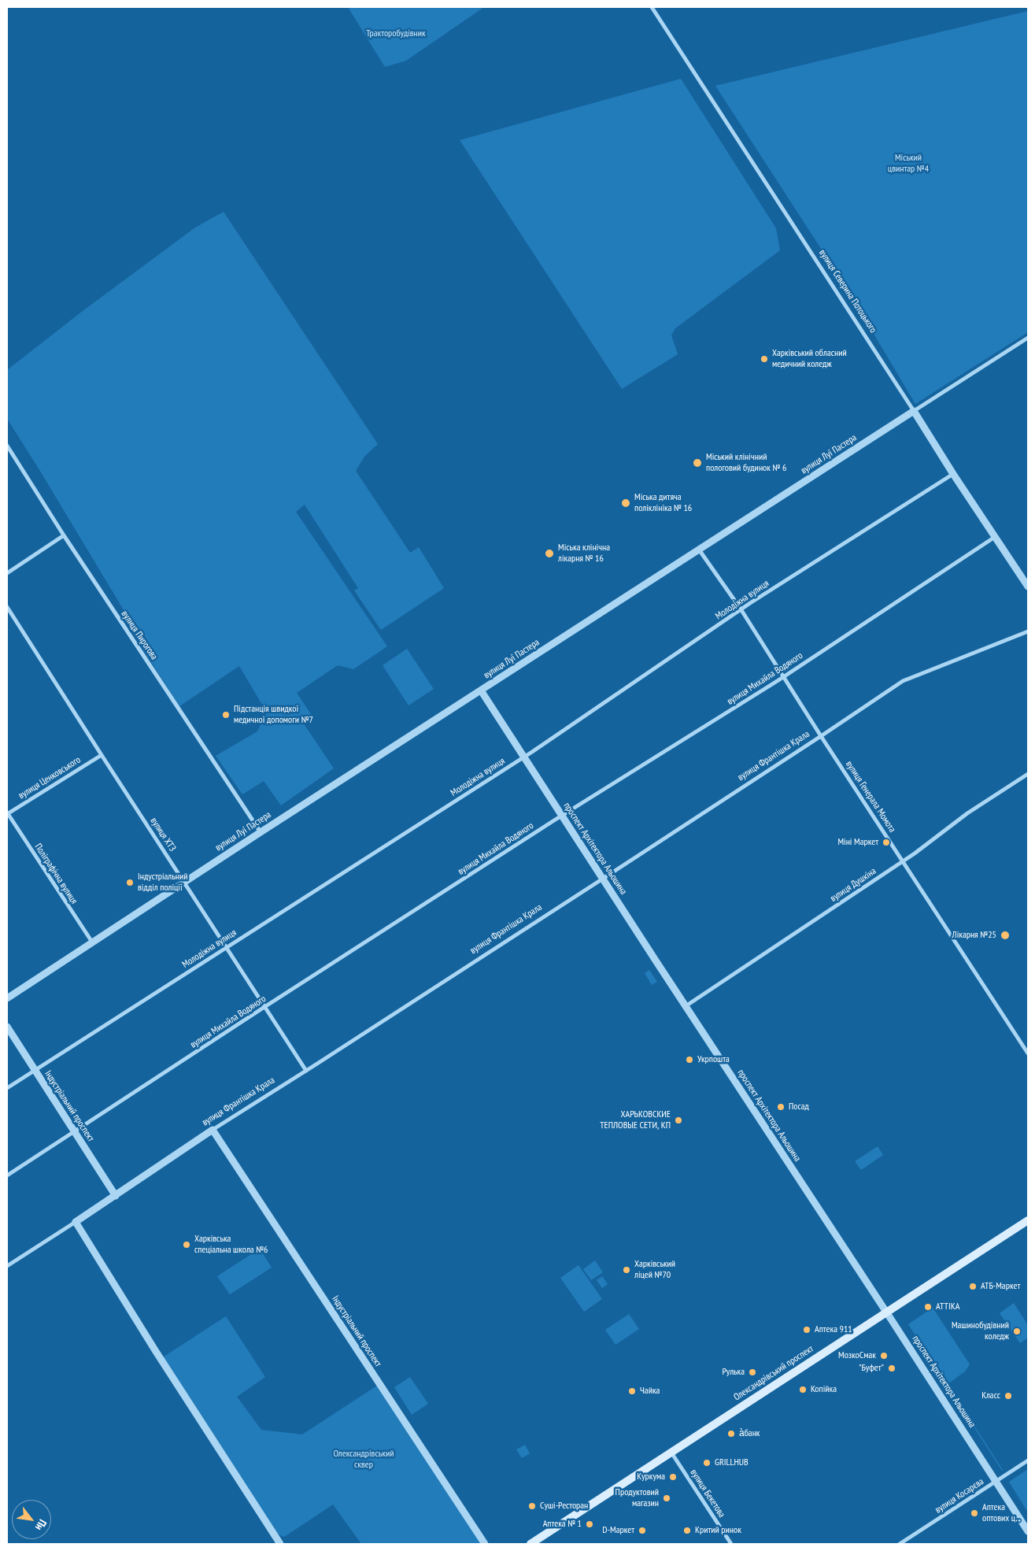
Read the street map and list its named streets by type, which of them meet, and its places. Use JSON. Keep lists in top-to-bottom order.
{
  "streets": {
    "main road": ["Олександрівський проспект"],
    "street": [
      "вулиця Северина Потоцького",
      "вулиця Луї Пастера",
      "Молодіжна вулиця",
      "вулиця Пирогова",
      "вулиця Михайла Водяного",
      "вулиця Франтішка Крала",
      "вулиця Ценковського",
      "вулиця Генерала Момота",
      "вулиця ХТЗ",
      "проспект Архітектора Альошина",
      "Поліграфічна вулиця",
      "вулиця Душкіна",
      "Індустріальний проспект",
      "вулиця Бекетова",
      "вулиця Косарєва"
    ]
  },
  "crossings": [
    ["вулиця Северина Потоцького", "вулиця Луї Пастера"],
    ["вулиця Северина Потоцького", "Молодіжна вулиця"],
    ["вулиця Северина Потоцького", "вулиця Михайла Водяного"],
    ["вулиця Луї Пастера", "вулиця Пирогова"],
    ["вулиця Луї Пастера", "вулиця Генерала Момота"],
    ["вулиця Луї Пастера", "вулиця ХТЗ"],
    ["вулиця Луї Пастера", "проспект Архітектора Альошина"],
    ["вулиця Луї Пастера", "Поліграфічна вулиця"],
    ["Молодіжна вулиця", "вулиця Генерала Момота"],
    ["Молодіжна вулиця", "вулиця ХТЗ"],
    ["Молодіжна вулиця", "проспект Архітектора Альошина"],
    ["Молодіжна вулиця", "Індустріальний проспект"],
    ["вулиця Михайла Водяного", "вулиця Генерала Момота"],
    ["вулиця Михайла Водяного", "вулиця ХТЗ"],
    ["вулиця Михайла Водяного", "проспект Архітектора Альошина"],
    ["вулиця Михайла Водяного", "Індустріальний проспект"],
    ["вулиця Франтішка Крала", "вулиця Генерала Момота"],
    ["вулиця Франтішка Крала", "вулиця ХТЗ"],
    ["вулиця Франтішка Крала", "проспект Архітектора Альошина"],
    ["вулиця Франтішка Крала", "Індустріальний проспект"],
    ["вулиця Ценковського", "вулиця ХТЗ"],
    ["вулиця Ценковського", "Поліграфічна вулиця"],
    ["вулиця Генерала Момота", "вулиця Душкіна"],
    ["проспект Архітектора Альошина", "вулиця Душкіна"],
    ["проспект Архітектора Альошина", "Олександрівський проспект"],
    ["проспект Архітектора Альошина", "вулиця Косарєва"],
    ["Олександрівський проспект", "вулиця Бекетова"]
  ],
  "parks": ["Тракторобудівник", "Міський цвинтар №4", "Олександрівський сквер"],
  "places": [
    "Харківський обласний медичний коледж",
    "Міський клінічний пологовий будинок № 6",
    "Міська дитяча поліклініка № 16",
    "Міська клінічна лікарня № 16",
    "Підстанція швидкої медичної допомоги №7",
    "Міні Маркет",
    "Індустріальний відділ поліції",
    "Лікарня №25",
    "Укрпошта",
    "Посад",
    "ХАРЬКОВСКИЕ ТЕПЛОВЫЕ СЕТИ, КП",
    "Харківська спеціальна школа №6",
    "Харківський ліцей №70",
    "АТБ-Маркет",
    "АТТІКА",
    "Аптека 911",
    "Машинобудівний коледж",
    "МозкоСмак",
    "\"Буфет\"",
    "Рулька",
    "Копійка",
    "Чайка",
    "Класс",
    "а̀банк",
    "GRILLHUB",
    "Куркума",
    "Продуктовий магазин",
    "Суші-Ресторан",
    "Аптека оптових ц‥",
    "Аптека № 1",
    "D-Mаркет",
    "Критий ринок"
  ],
  "north": "bottom right"
}
